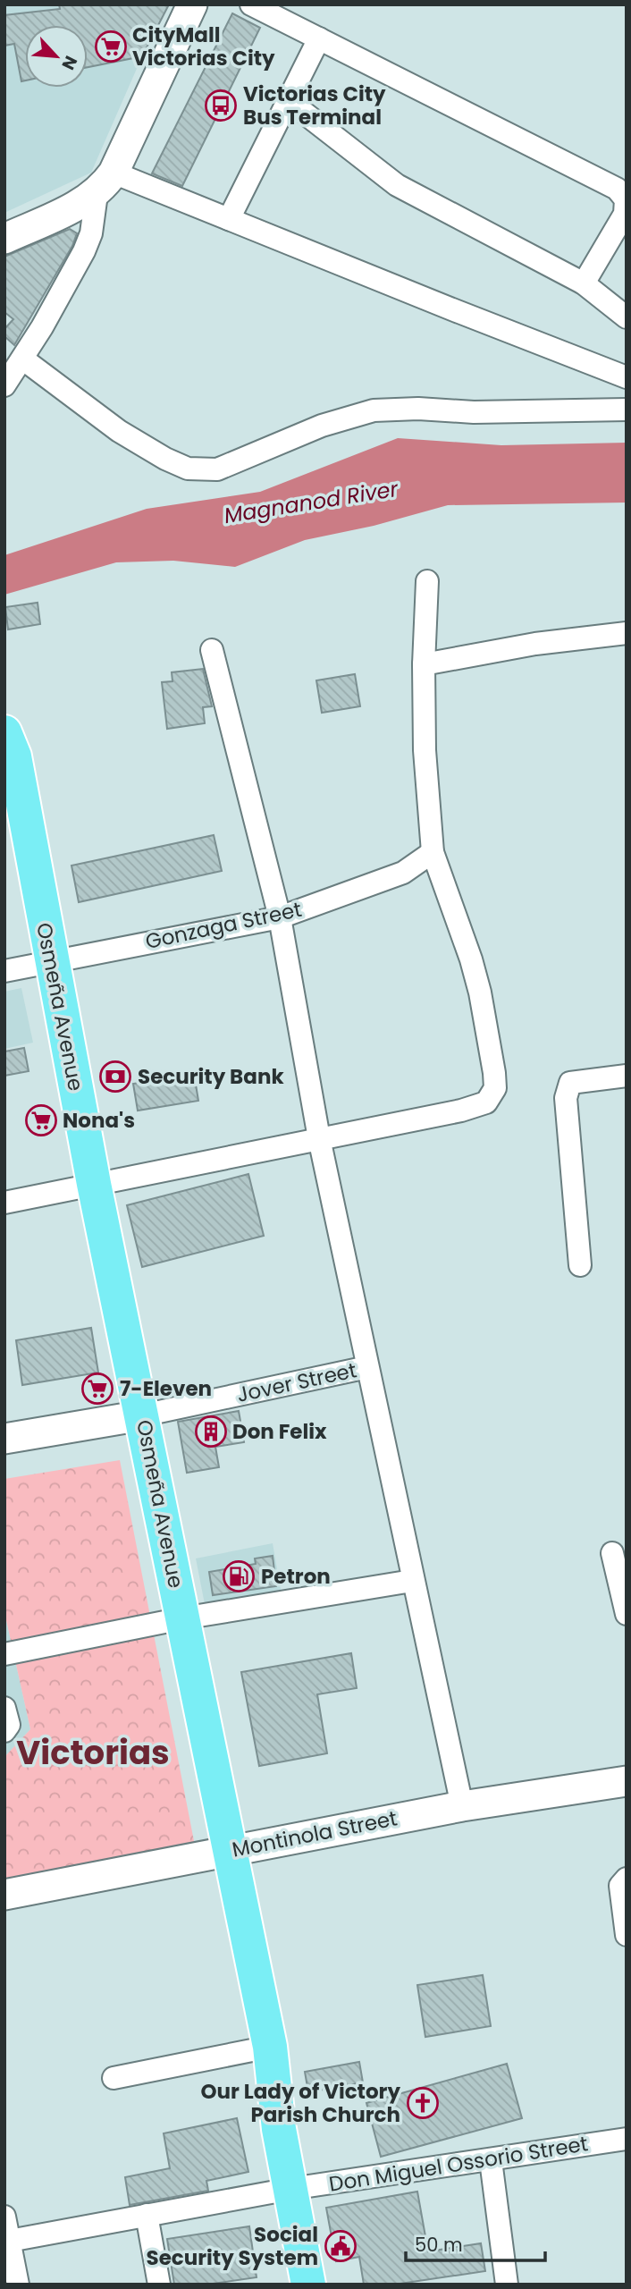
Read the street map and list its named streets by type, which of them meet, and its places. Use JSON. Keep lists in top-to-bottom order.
{
  "streets": {
    "main road": ["Osmeña Avenue"],
    "street": [
      "Gonzaga Street",
      "Jover Street",
      "Montinola Street",
      "Don Miguel Ossorio Street"
    ]
  },
  "crossings": [
    ["Gonzaga Street", "Osmeña Avenue"],
    ["Osmeña Avenue", "Jover Street"],
    ["Osmeña Avenue", "Montinola Street"],
    ["Osmeña Avenue", "Don Miguel Ossorio Street"]
  ],
  "districts": ["Victorias"],
  "water": ["Magnanod River"],
  "places": {
    "supermarket": ["CityMall Victorias City", "Nona's", "7-Eleven"],
    "bus stop": ["Victorias City Bus Terminal"],
    "bank": ["Security Bank"],
    "building": ["Don Felix"],
    "fuel station": ["Petron"],
    "church": ["Our Lady of Victory Parish Church"],
    "public building": ["Social Security System"]
  },
  "scale_bar": "50 m",
  "north": "bottom right"
}
